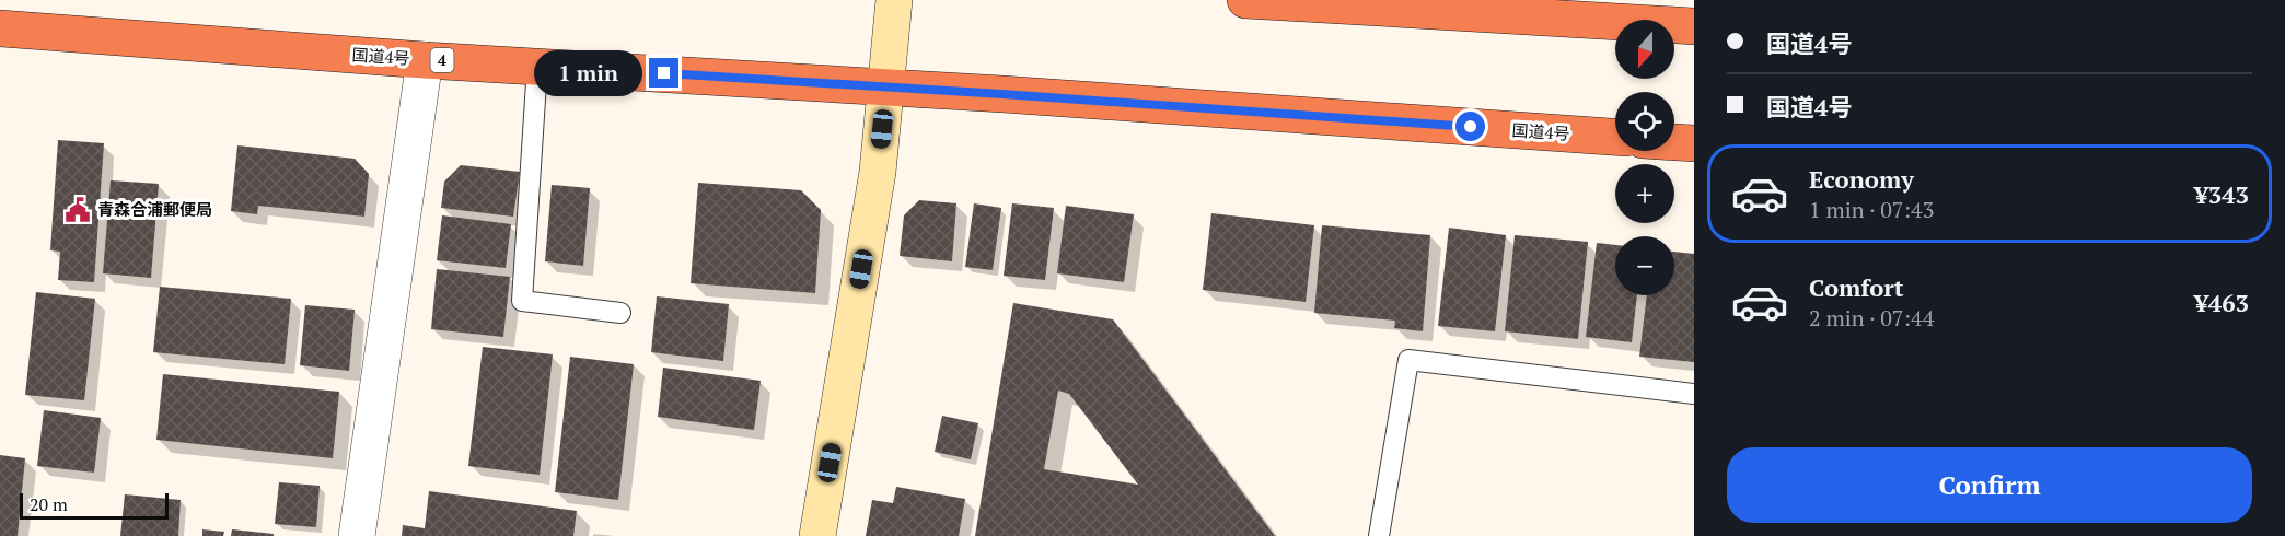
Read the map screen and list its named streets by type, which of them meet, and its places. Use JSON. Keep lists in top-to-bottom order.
{
  "streets": {
    "highway": ["国道4号", "4"]
  },
  "places": {
    "public building": ["青森合浦郵便局"]
  },
  "scale_bar": "20 m",
  "north": "bottom",
  "page": {
    "banner": ["国道4号", "国道4号"],
    "map_buttons": ["+", "−"],
    "bubble": "1 min",
    "list": [
      {
        "name": "Economy",
        "note": "1 min · 07:43",
        "value": "¥343"
      },
      {
        "name": "Comfort",
        "note": "2 min · 07:44",
        "value": "¥463"
      }
    ],
    "buttons": "Confirm",
    "scale": "20 m"
  }
}
